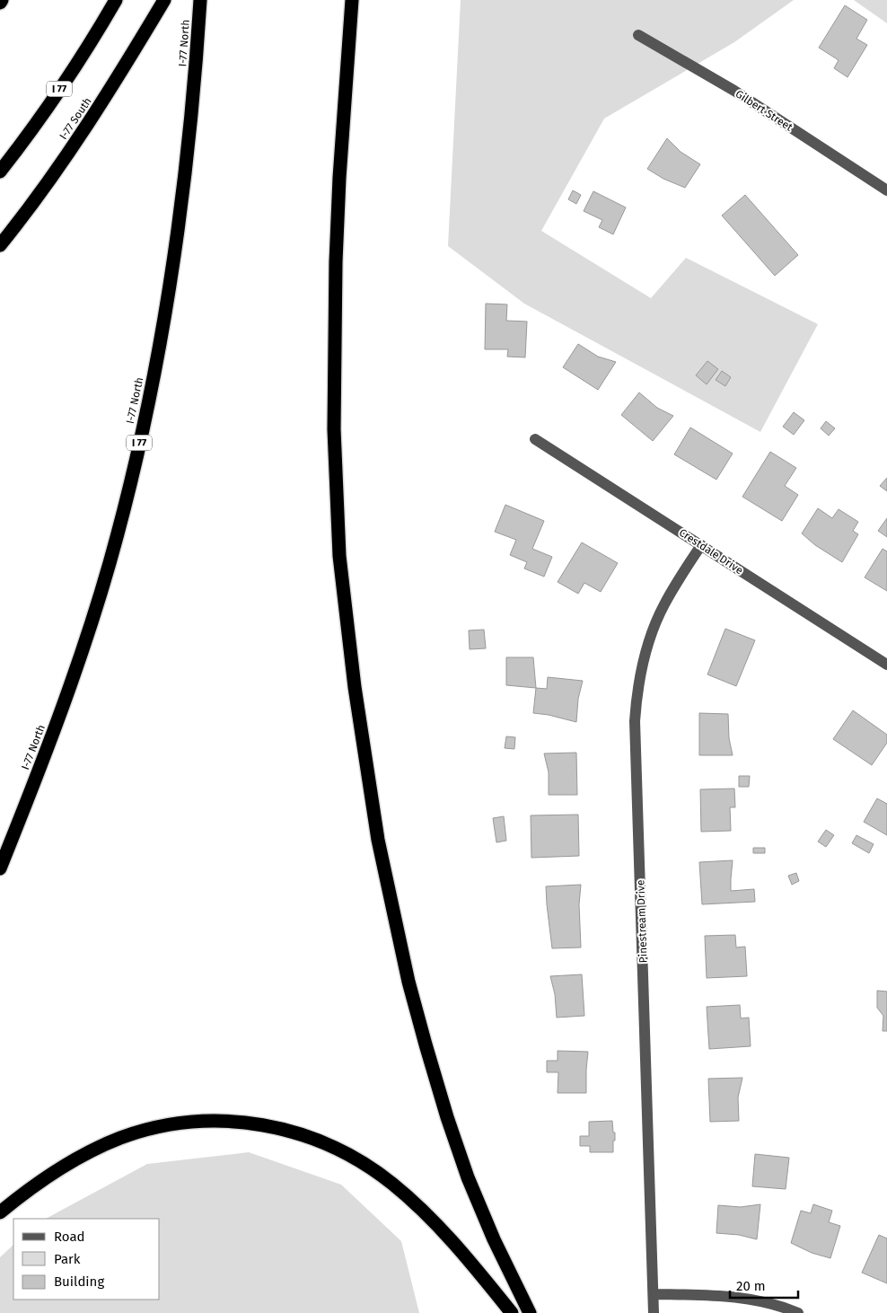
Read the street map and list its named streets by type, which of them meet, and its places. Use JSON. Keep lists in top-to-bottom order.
{
  "streets": {
    "highway": ["I-77 North", "I 77", "I-77 South"],
    "street": ["Gilbert Street", "Crestdale Drive", "Pinestream Drive"]
  },
  "crossings": [
    ["Crestdale Drive", "Pinestream Drive"]
  ],
  "legend": ["Road", "Park", "Building"],
  "scale_bar": "20 m"
}
